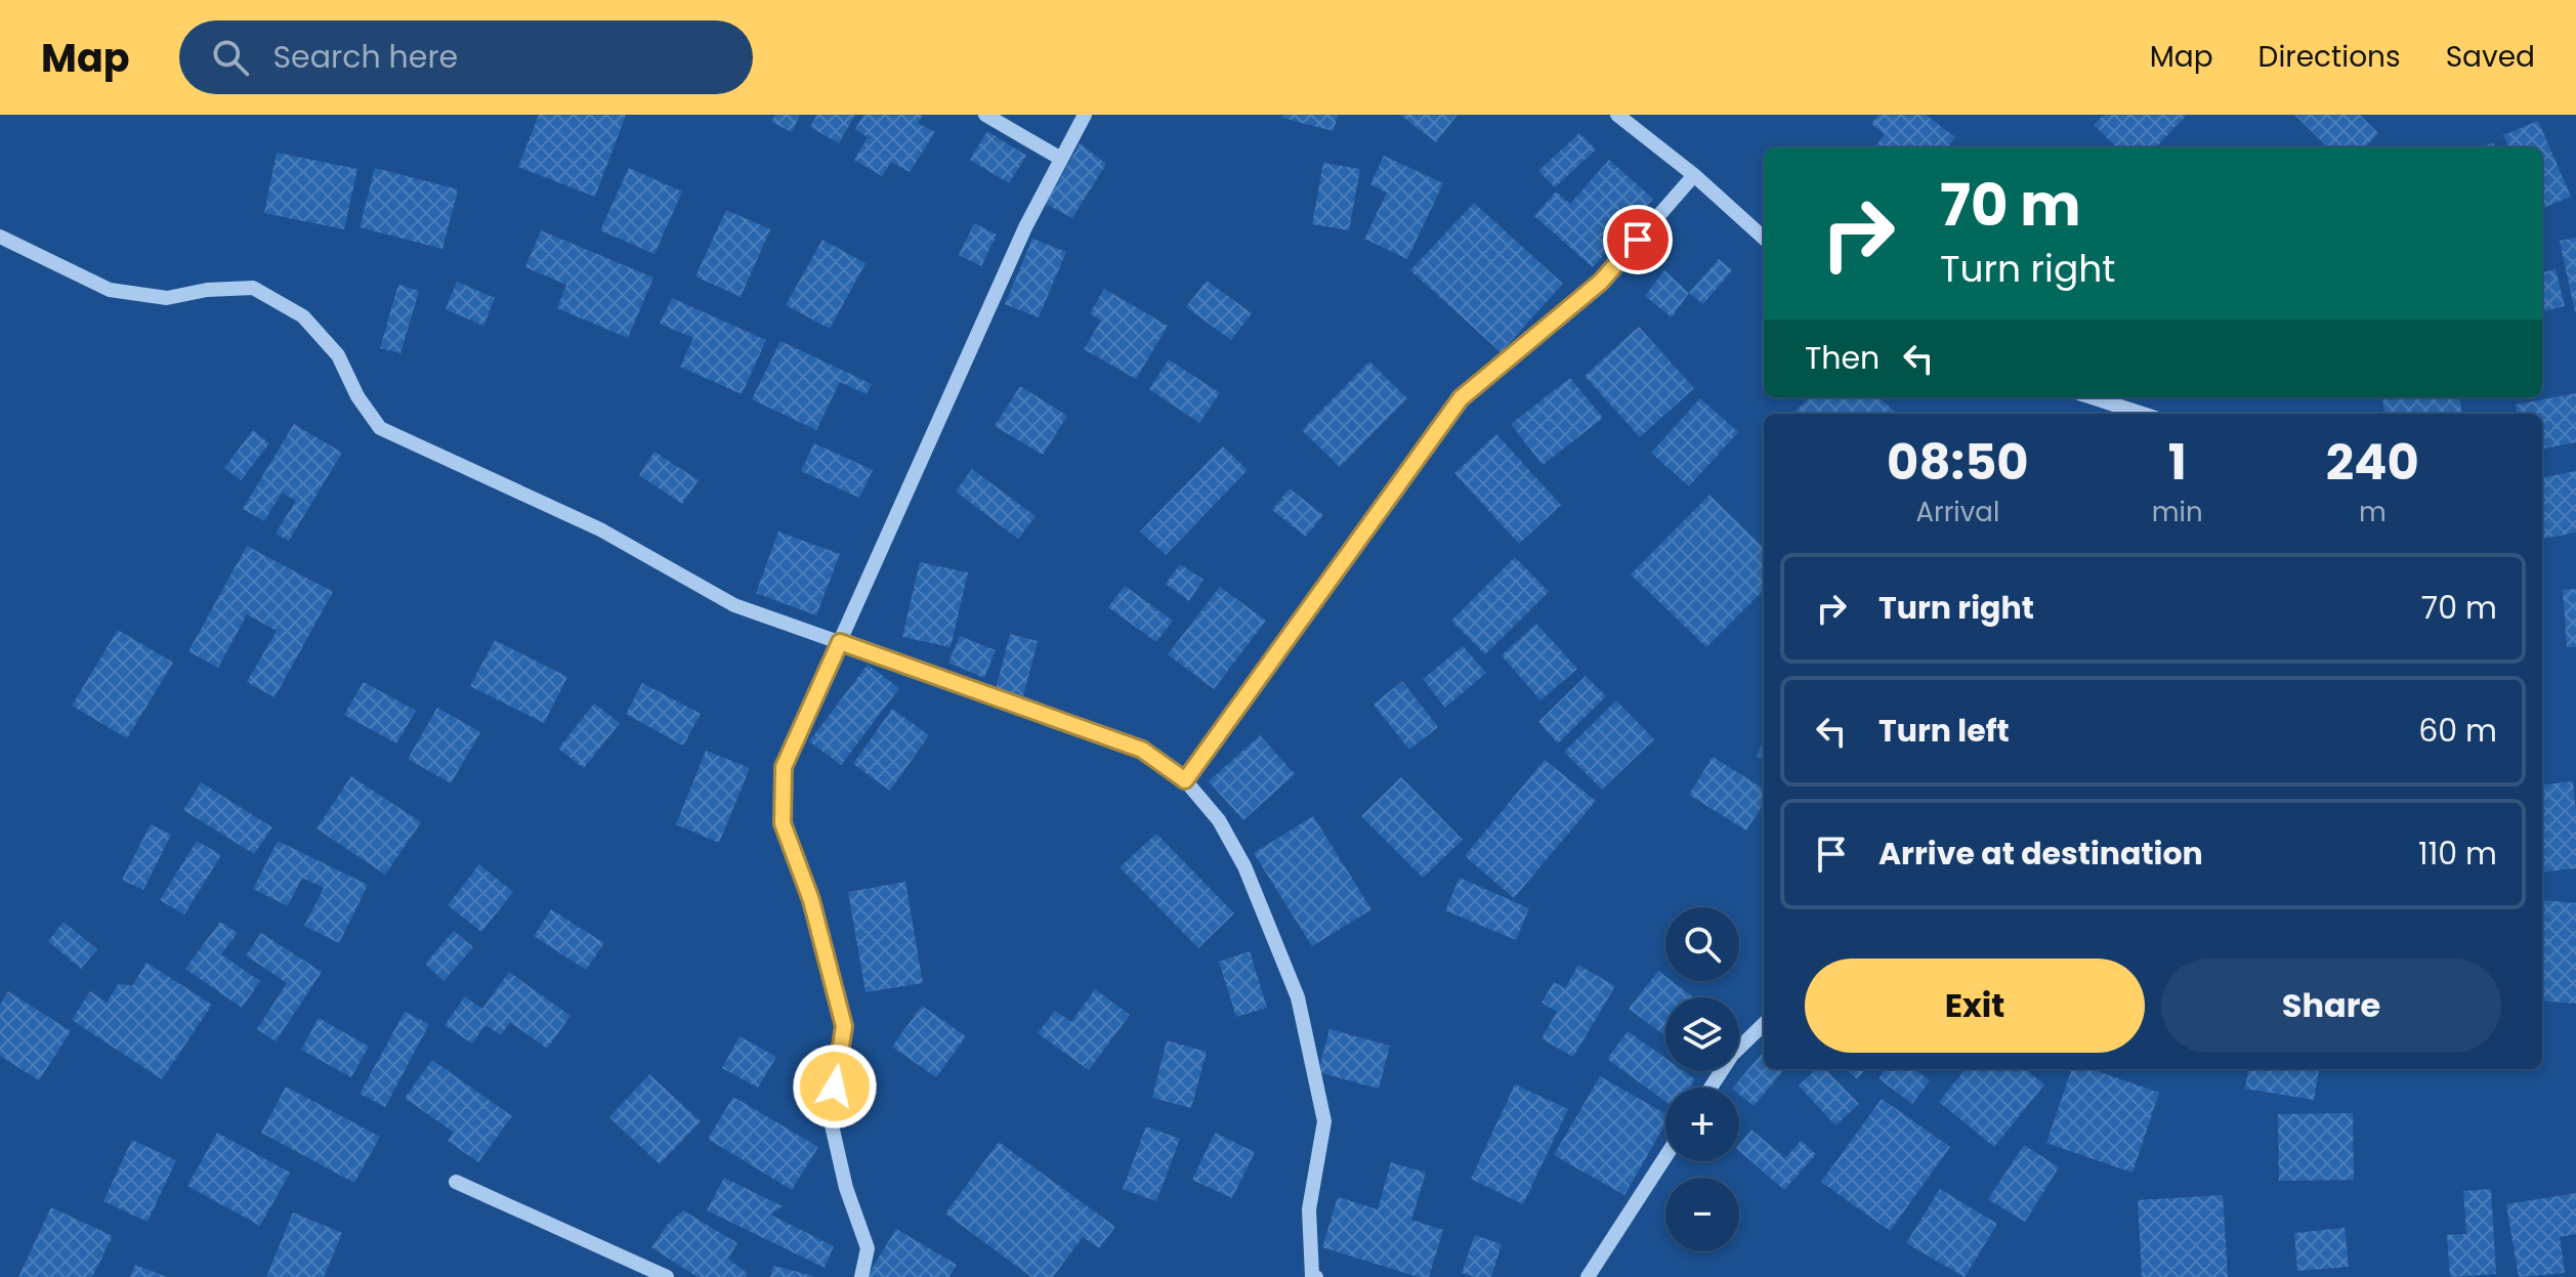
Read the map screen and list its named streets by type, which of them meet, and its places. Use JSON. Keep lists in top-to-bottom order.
{
  "page": {
    "header": "Map",
    "search": "Search here",
    "nav": ["Map", "Directions", "Saved"],
    "turn": ["70 m", "Turn right"],
    "then": "Then",
    "eta": [
      "08:50",
      "Arrival",
      "1",
      "min",
      "240",
      "m"
    ],
    "list": [
      {
        "name": "Turn right",
        "value": "70 m"
      },
      {
        "name": "Turn left",
        "value": "60 m"
      },
      {
        "name": "Arrive at destination",
        "value": "110 m"
      }
    ],
    "map_buttons": ["+", "−"],
    "buttons": ["Exit", "Share"]
  }
}
